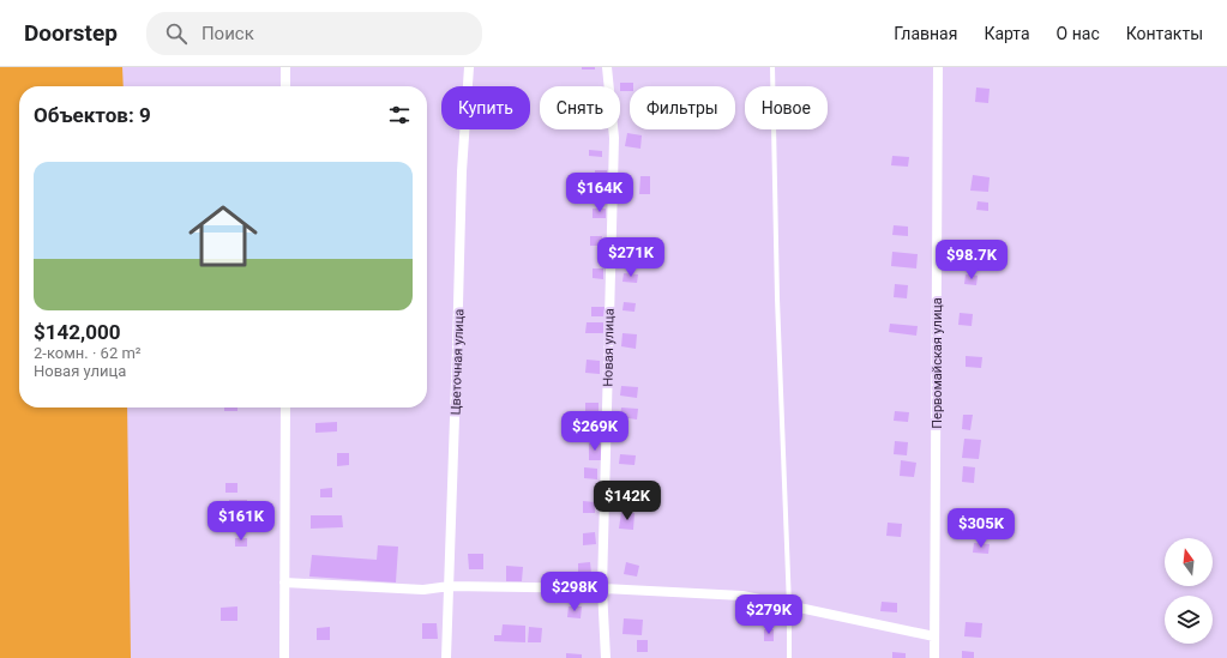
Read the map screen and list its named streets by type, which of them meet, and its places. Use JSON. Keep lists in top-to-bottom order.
{
  "streets": {
    "street": ["Новая улица", "Цветочная улица", "Первомайская улица"]
  },
  "north": "top",
  "page": {
    "header": "Doorstep",
    "search": "Поиск",
    "nav": [
      "Главная",
      "Карта",
      "О нас",
      "Контакты"
    ],
    "chip": [
      "Купить",
      "Снять",
      "Фильтры",
      "Новое"
    ],
    "heading": "Объектов: 9",
    "list": [
      {
        "name": "$142,000",
        "note": "2-комн. · 62 m² · Новая улица"
      }
    ],
    "price": [
      "$164K",
      "$271K",
      "$98.7K",
      "$269K",
      "$142K",
      "$161K",
      "$305K",
      "$298K",
      "$279K"
    ]
  }
}
